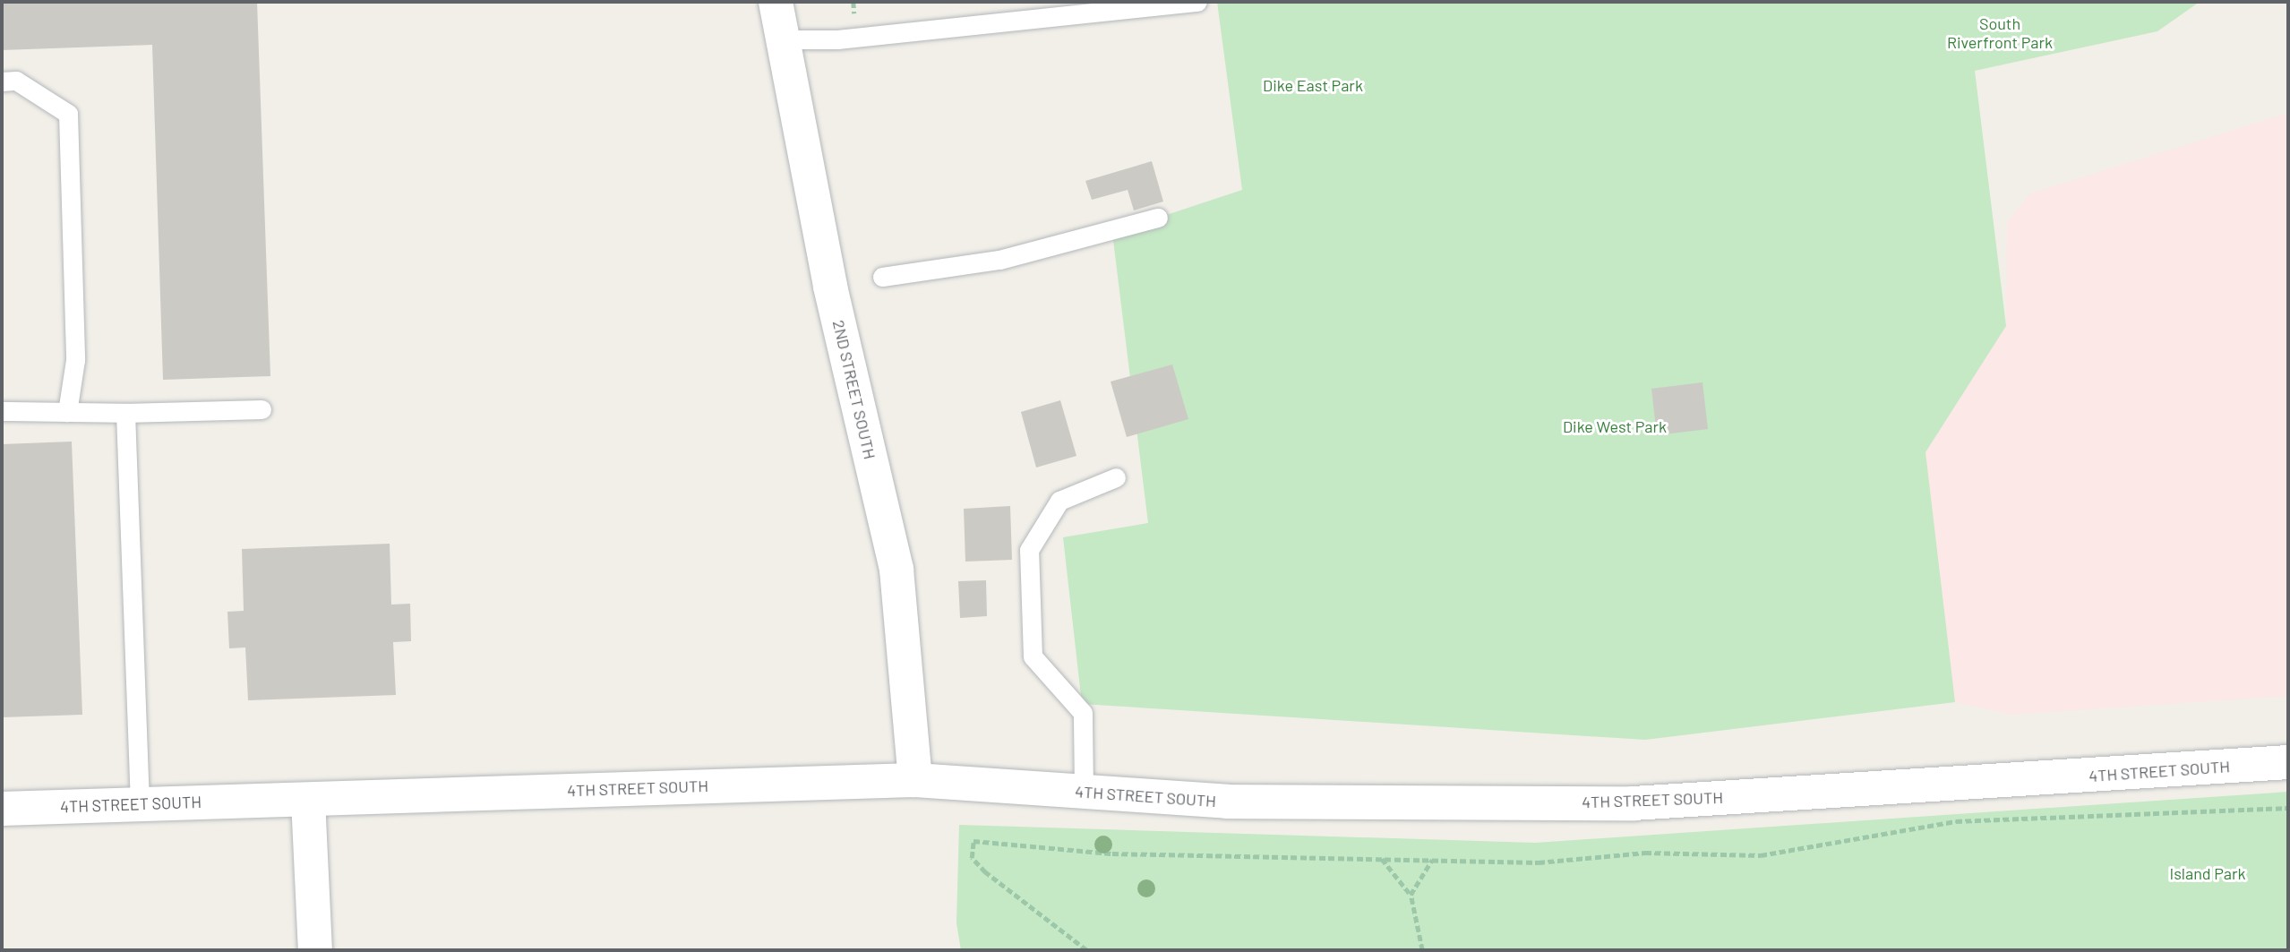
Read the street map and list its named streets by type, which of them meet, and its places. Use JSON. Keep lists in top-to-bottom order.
{
  "streets": {
    "street": ["2ND STREET SOUTH", "4TH STREET SOUTH"]
  },
  "crossings": [
    ["2ND STREET SOUTH", "4TH STREET SOUTH"]
  ],
  "parks": [
    "South Riverfront Park",
    "Dike East Park",
    "Dike West Park",
    "Island Park"
  ]
}
